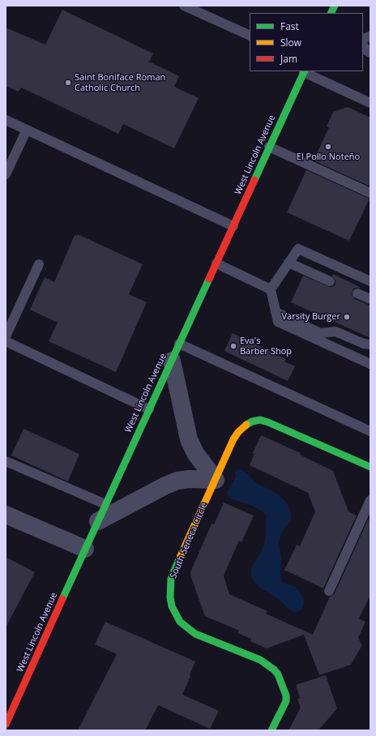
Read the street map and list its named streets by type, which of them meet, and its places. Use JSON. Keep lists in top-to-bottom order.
{
  "streets": {
    "main road": ["West Lincoln Avenue", "South Seneca Circle"]
  },
  "places": [
    "Saint Boniface Roman Catholic Church",
    "El Pollo Noteño",
    "Varsity Burger",
    "Eva's Barber Shop"
  ],
  "legend": ["Fast", "Slow", "Jam"]
}
